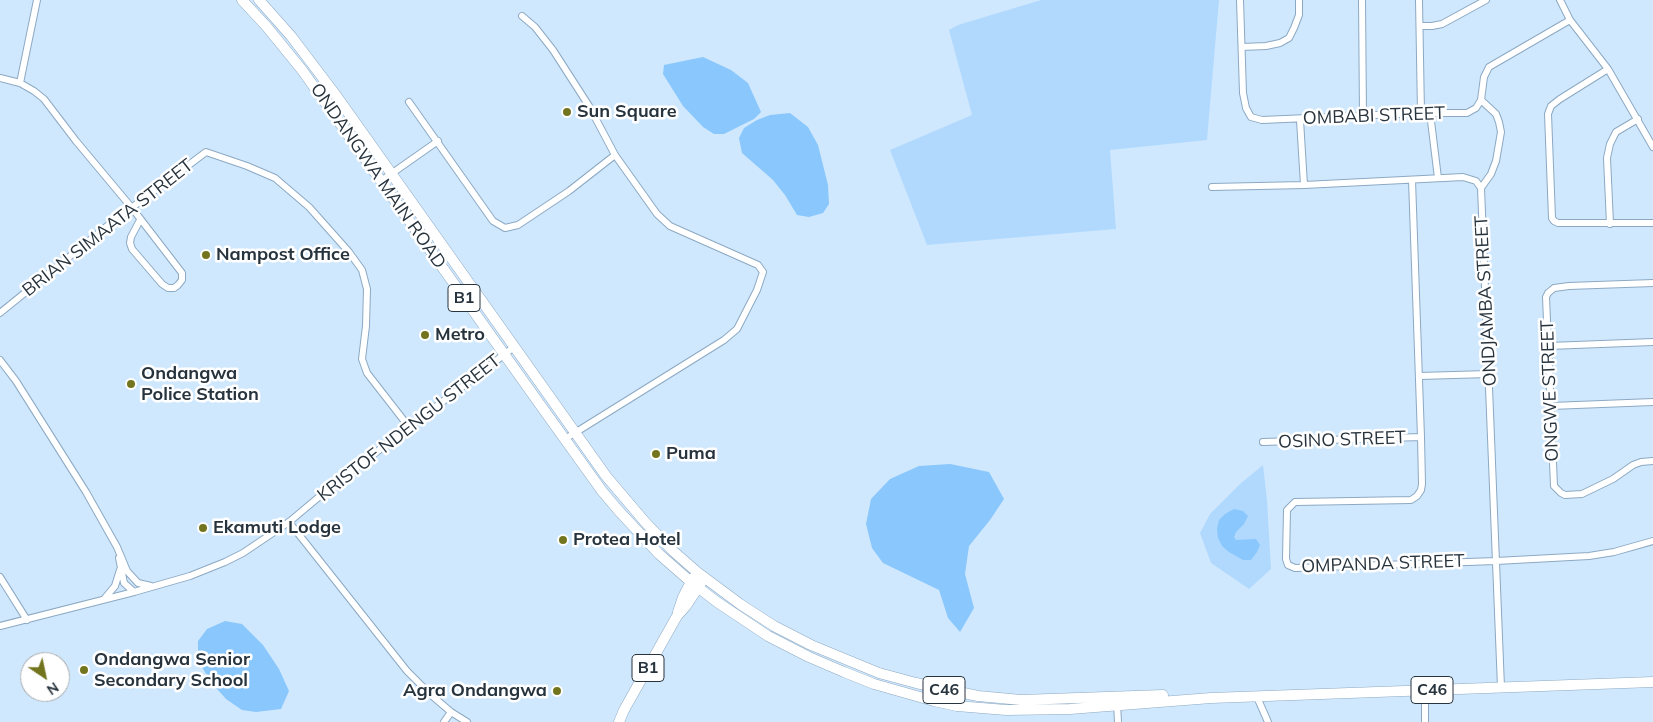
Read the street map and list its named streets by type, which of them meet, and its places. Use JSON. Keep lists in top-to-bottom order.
{
  "streets": {
    "main road": ["ONDANGWA MAIN ROAD", "B1", "C46"],
    "street": [
      "OMBABI STREET",
      "BRIAN SIMAATA STREET",
      "ONDJAMBA STREET",
      "ONGWE STREET",
      "KRISTOF NDENGU STREET",
      "OSINO STREET",
      "OMPANDA STREET"
    ]
  },
  "crossings": [
    ["ONDANGWA MAIN ROAD", "B1"],
    ["ONDANGWA MAIN ROAD", "KRISTOF NDENGU STREET"],
    ["ONDANGWA MAIN ROAD", "C46"],
    ["BRIAN SIMAATA STREET", "KRISTOF NDENGU STREET"],
    ["B1", "C46"],
    ["ONDJAMBA STREET", "OMPANDA STREET"],
    ["ONDJAMBA STREET", "C46"],
    ["OSINO STREET", "OMPANDA STREET"]
  ],
  "places": [
    "Sun Square",
    "Nampost Office",
    "Metro",
    "Ondangwa Police Station",
    "Puma",
    "Ekamuti Lodge",
    "Protea Hotel",
    "Ondangwa Senior Secondary School",
    "Agra Ondangwa"
  ],
  "north": "bottom right"
}
